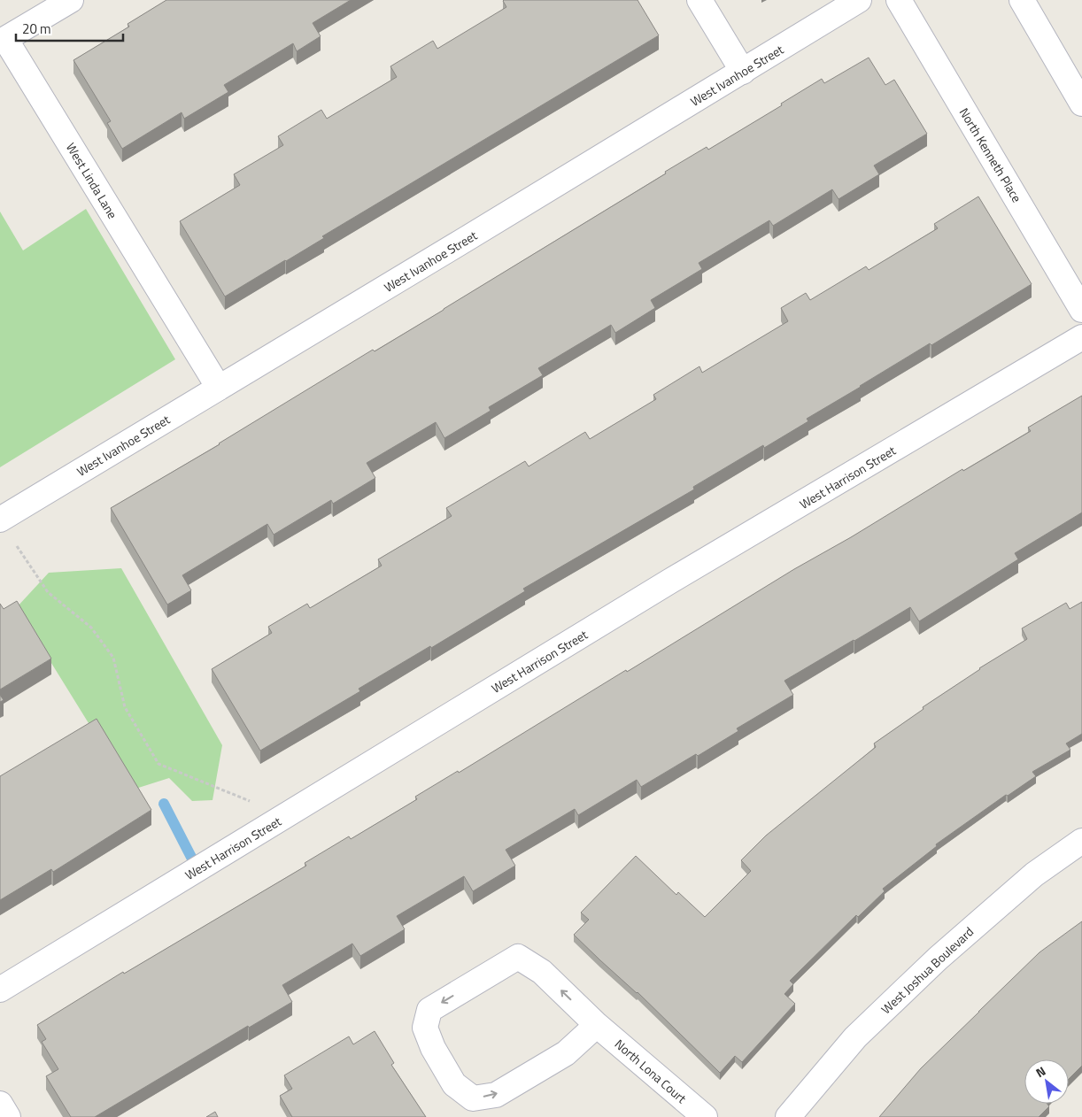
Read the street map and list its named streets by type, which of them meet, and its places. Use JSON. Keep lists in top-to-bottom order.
{
  "streets": {
    "street": [
      "West Ivanhoe Street",
      "North Kenneth Place",
      "West Linda Lane",
      "West Harrison Street",
      "West Joshua Boulevard",
      "North Lona Court"
    ]
  },
  "crossings": [
    ["West Ivanhoe Street", "West Linda Lane"]
  ],
  "scale_bar": "20 m",
  "north": "top left"
}
